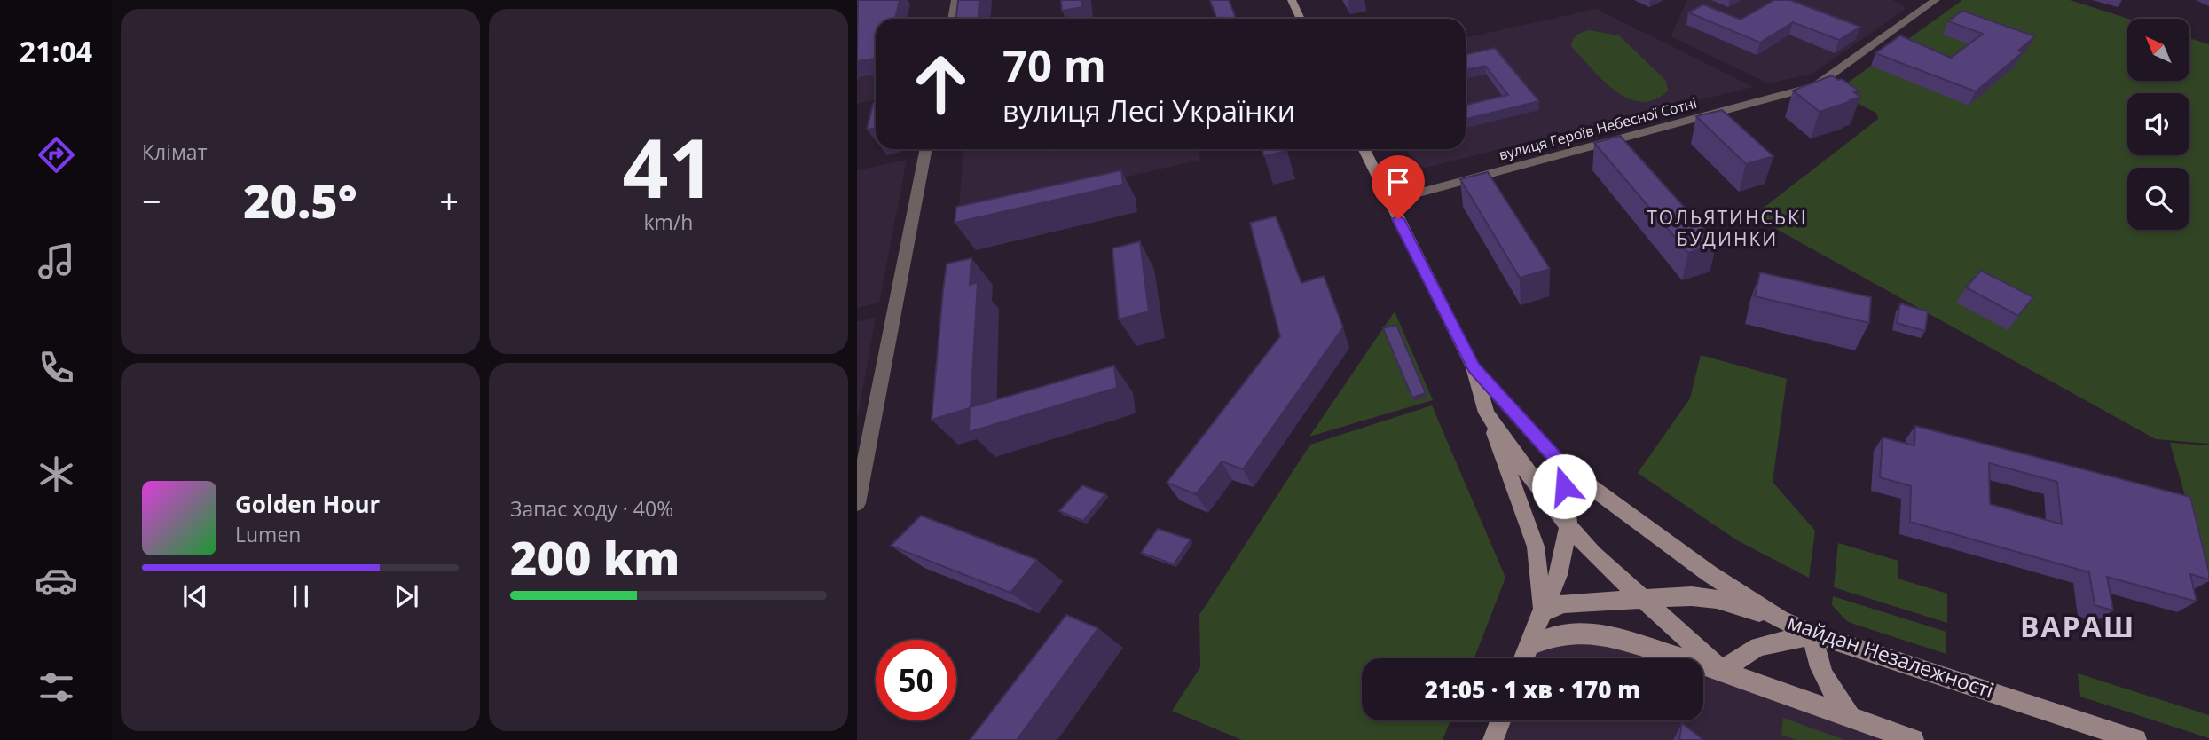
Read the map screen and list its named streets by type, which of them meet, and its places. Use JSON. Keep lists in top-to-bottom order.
{
  "streets": {
    "main road": ["майдан Незалежності"],
    "street": ["вулиця Героїв Небесної Сотні"]
  },
  "districts": ["ТОЛЬЯТИНСЬКІ БУДИНКИ", "ВАРАШ"],
  "north": "top left",
  "page": {
    "tabs": "21:04",
    "tile": [
      "Клімат",
      ["41", "km/h"],
      ["Запас ходу · 40%", "200 km"]
    ],
    "turn": ["70 m", "вулиця Лесі Українки"],
    "heat": ["−", "20.5°", "+"],
    "song": ["Golden Hour", "Lumen"],
    "limit": "50",
    "trip": "21:05 · 1 хв · 170 m"
  }
}
